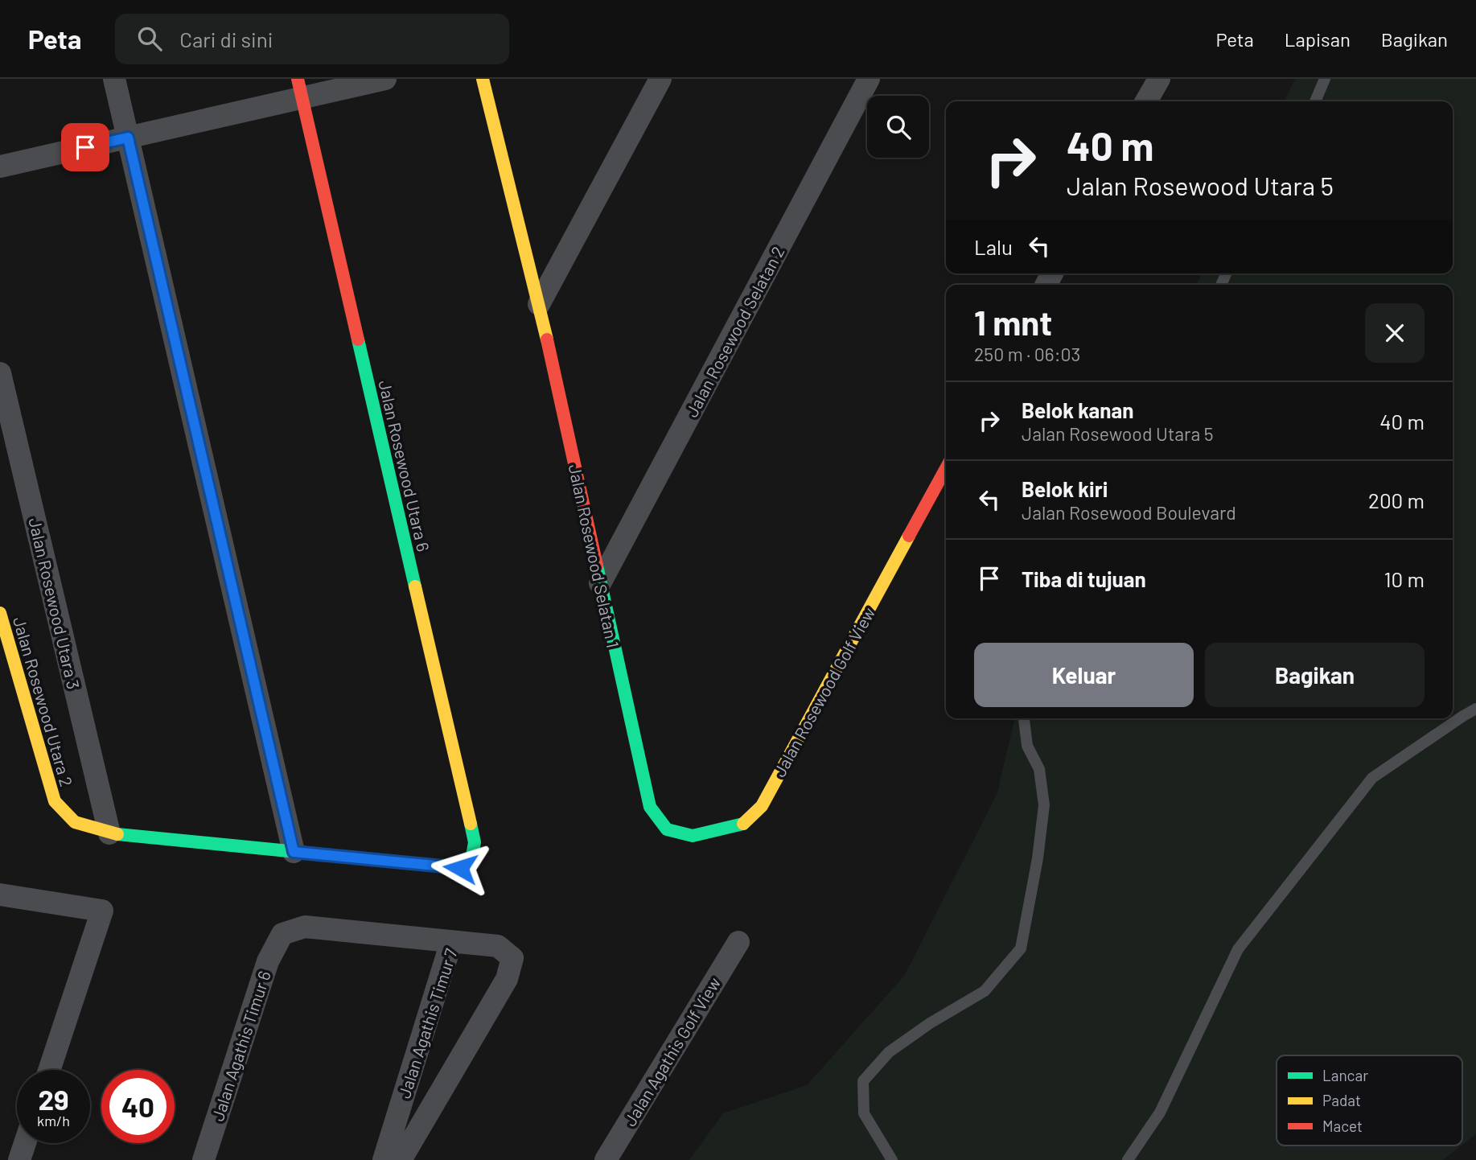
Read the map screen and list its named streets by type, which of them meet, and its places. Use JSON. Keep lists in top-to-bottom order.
{
  "streets": {
    "street": [
      "Jalan Rosewood Selatan 2",
      "Jalan Rosewood Utara 6",
      "Jalan Rosewood Selatan 1",
      "Jalan Rosewood Utara 3",
      "Jalan Rosewood Golf View",
      "Jalan Rosewood Utara 2",
      "Jalan Agathis Timur 7",
      "Jalan Agathis Timur 6",
      "Jalan Agathis Golf View"
    ]
  },
  "crossings": [
    ["Jalan Rosewood Selatan 2", "Jalan Rosewood Selatan 1"],
    ["Jalan Rosewood Utara 6", "Jalan Rosewood Utara 2"],
    ["Jalan Rosewood Selatan 1", "Jalan Rosewood Golf View"],
    ["Jalan Rosewood Utara 3", "Jalan Rosewood Utara 2"],
    ["Jalan Agathis Timur 7", "Jalan Agathis Timur 6"]
  ],
  "legend": ["Lancar", "Padat", "Macet"],
  "page": {
    "header": "Peta",
    "search": "Cari di sini",
    "nav": ["Peta", "Lapisan", "Bagikan"],
    "turn": ["40 m", "Jalan Rosewood Utara 5"],
    "then": "Lalu",
    "heading": ["1 mnt", "250 m · 06:03"],
    "list": [
      {
        "name": "Belok kanan",
        "note": "Jalan Rosewood Utara 5",
        "value": "40 m"
      },
      {
        "name": "Belok kiri",
        "note": "Jalan Rosewood Boulevard",
        "value": "200 m"
      },
      {
        "name": "Tiba di tujuan",
        "value": "10 m"
      }
    ],
    "buttons": ["Keluar", "Bagikan"],
    "speed": "29 km/h",
    "limit": "40"
  }
}
